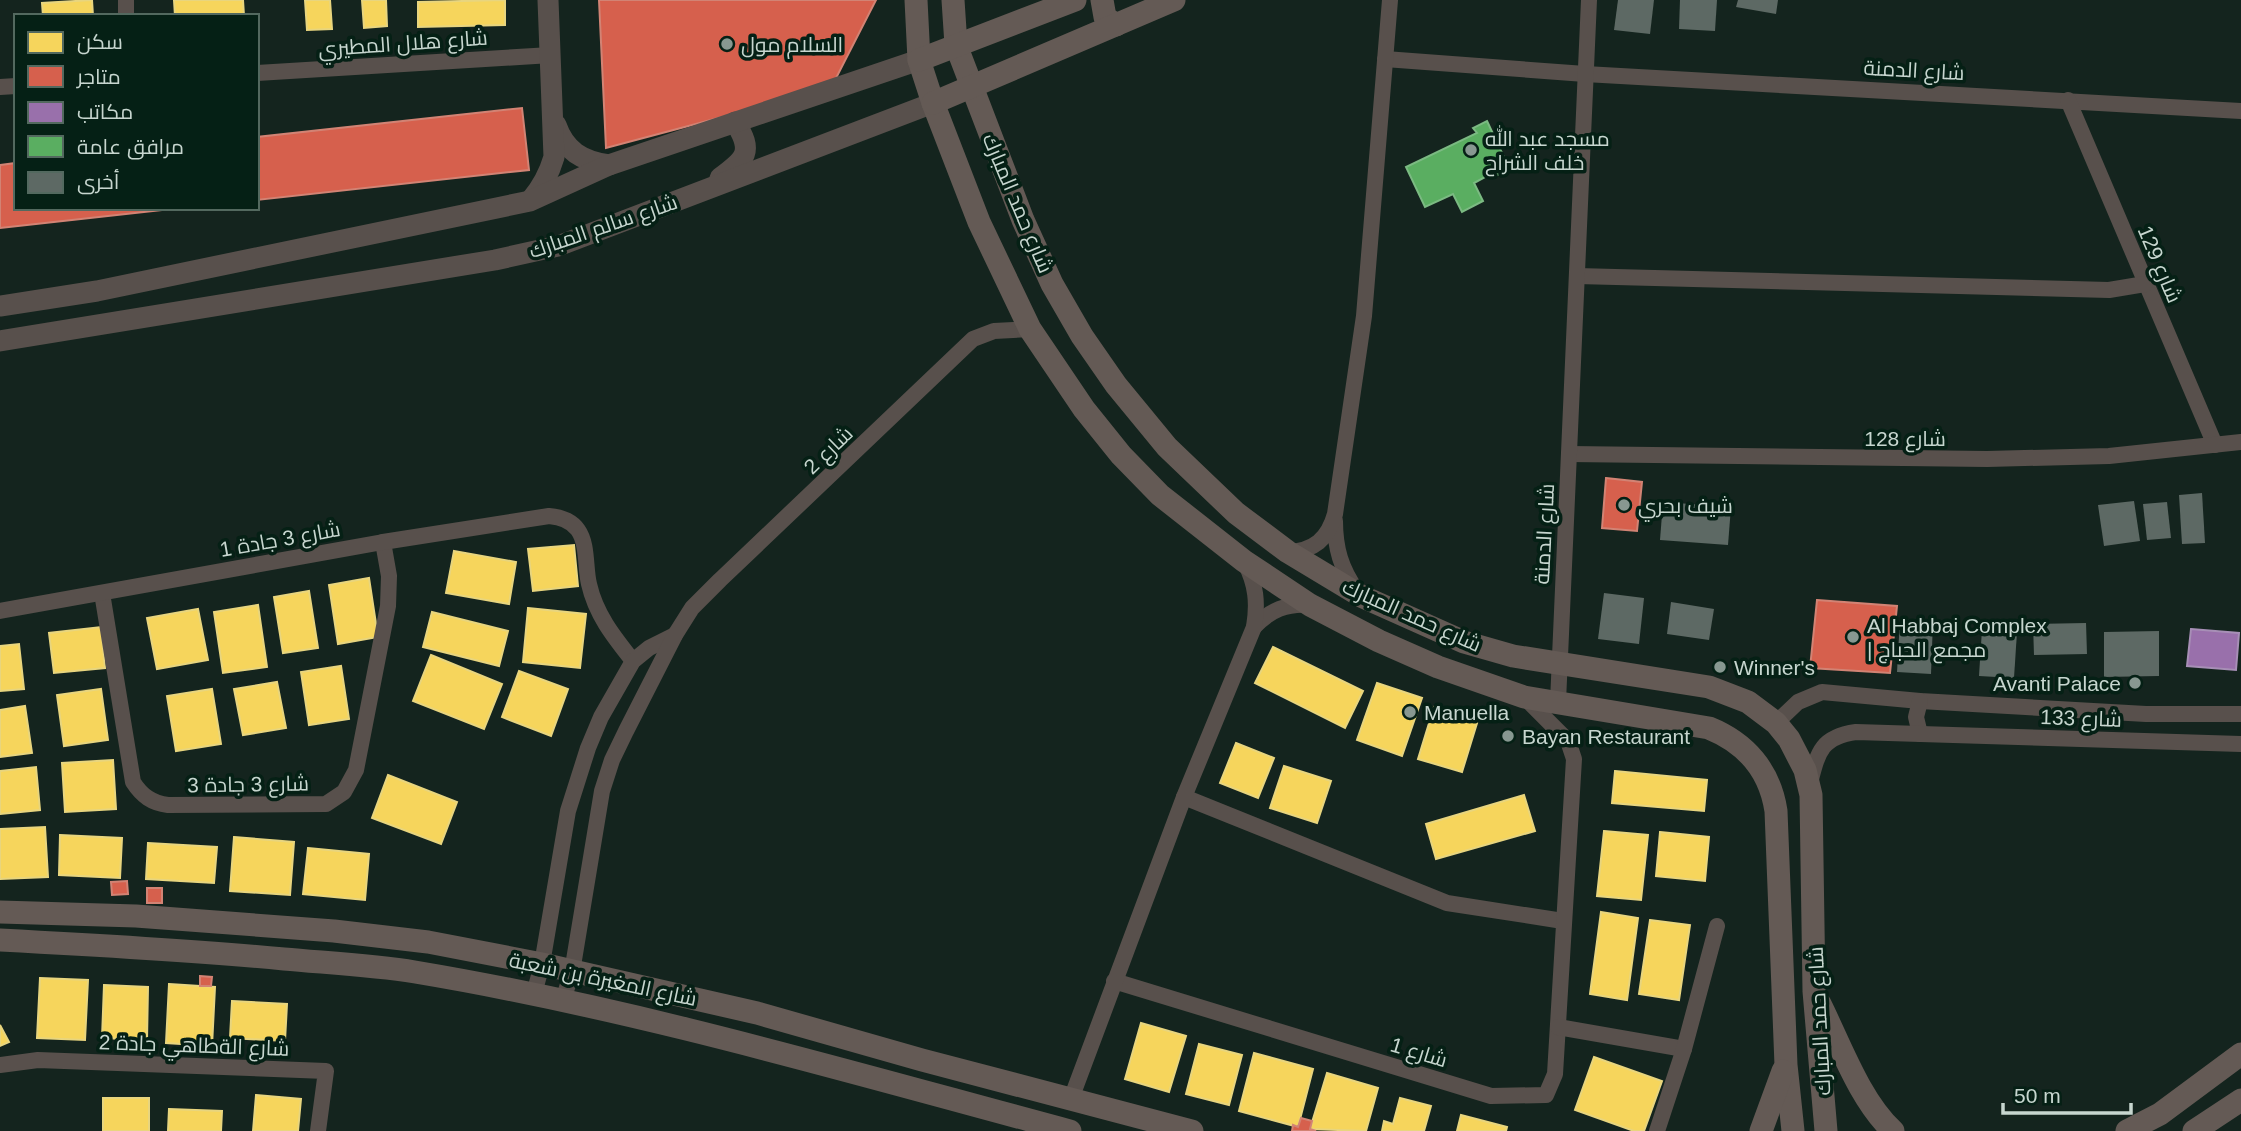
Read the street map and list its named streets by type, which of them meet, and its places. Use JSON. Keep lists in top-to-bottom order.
{
  "streets": {
    "main road": ["شارع حمد المبارك", "شارع سالم المبارك", "شارع المغيرة بن شعبة"],
    "street": [
      "شارع هلال المطيري",
      "شارع الدمنة",
      "شارع 129",
      "شارع 128",
      "شارع 2",
      "شارع 3 جادة 1",
      "شارع 133",
      "شارع 3 جادة 3",
      "شارع الةطاهي جادة 2",
      "شارع 1"
    ]
  },
  "crossings": [
    ["شارع الدمنة", "شارع حمد المبارك"],
    ["شارع الدمنة", "شارع 129"],
    ["شارع الدمنة", "شارع 128"],
    ["شارع حمد المبارك", "شارع سالم المبارك"],
    ["شارع حمد المبارك", "شارع 2"],
    ["شارع حمد المبارك", "شارع 133"],
    ["شارع حمد المبارك", "شارع 1"],
    ["شارع 129", "شارع 128"],
    ["شارع 2", "شارع المغيرة بن شعبة"],
    ["شارع 3 جادة 1", "شارع 3 جادة 3"]
  ],
  "places": [
    "السلام مول",
    "مسجد عبد الله خلف الشراح",
    "شيف بحري",
    "Al Habbaj Complex | مجمع الحباج",
    "Winner's",
    "Avanti Palace",
    "Manuella",
    "Bayan Restaurant"
  ],
  "legend": [
    "سكن",
    "متاجر",
    "مكاتب",
    "مرافق عامة",
    "أخرى"
  ],
  "scale_bar": "50 m"
}
